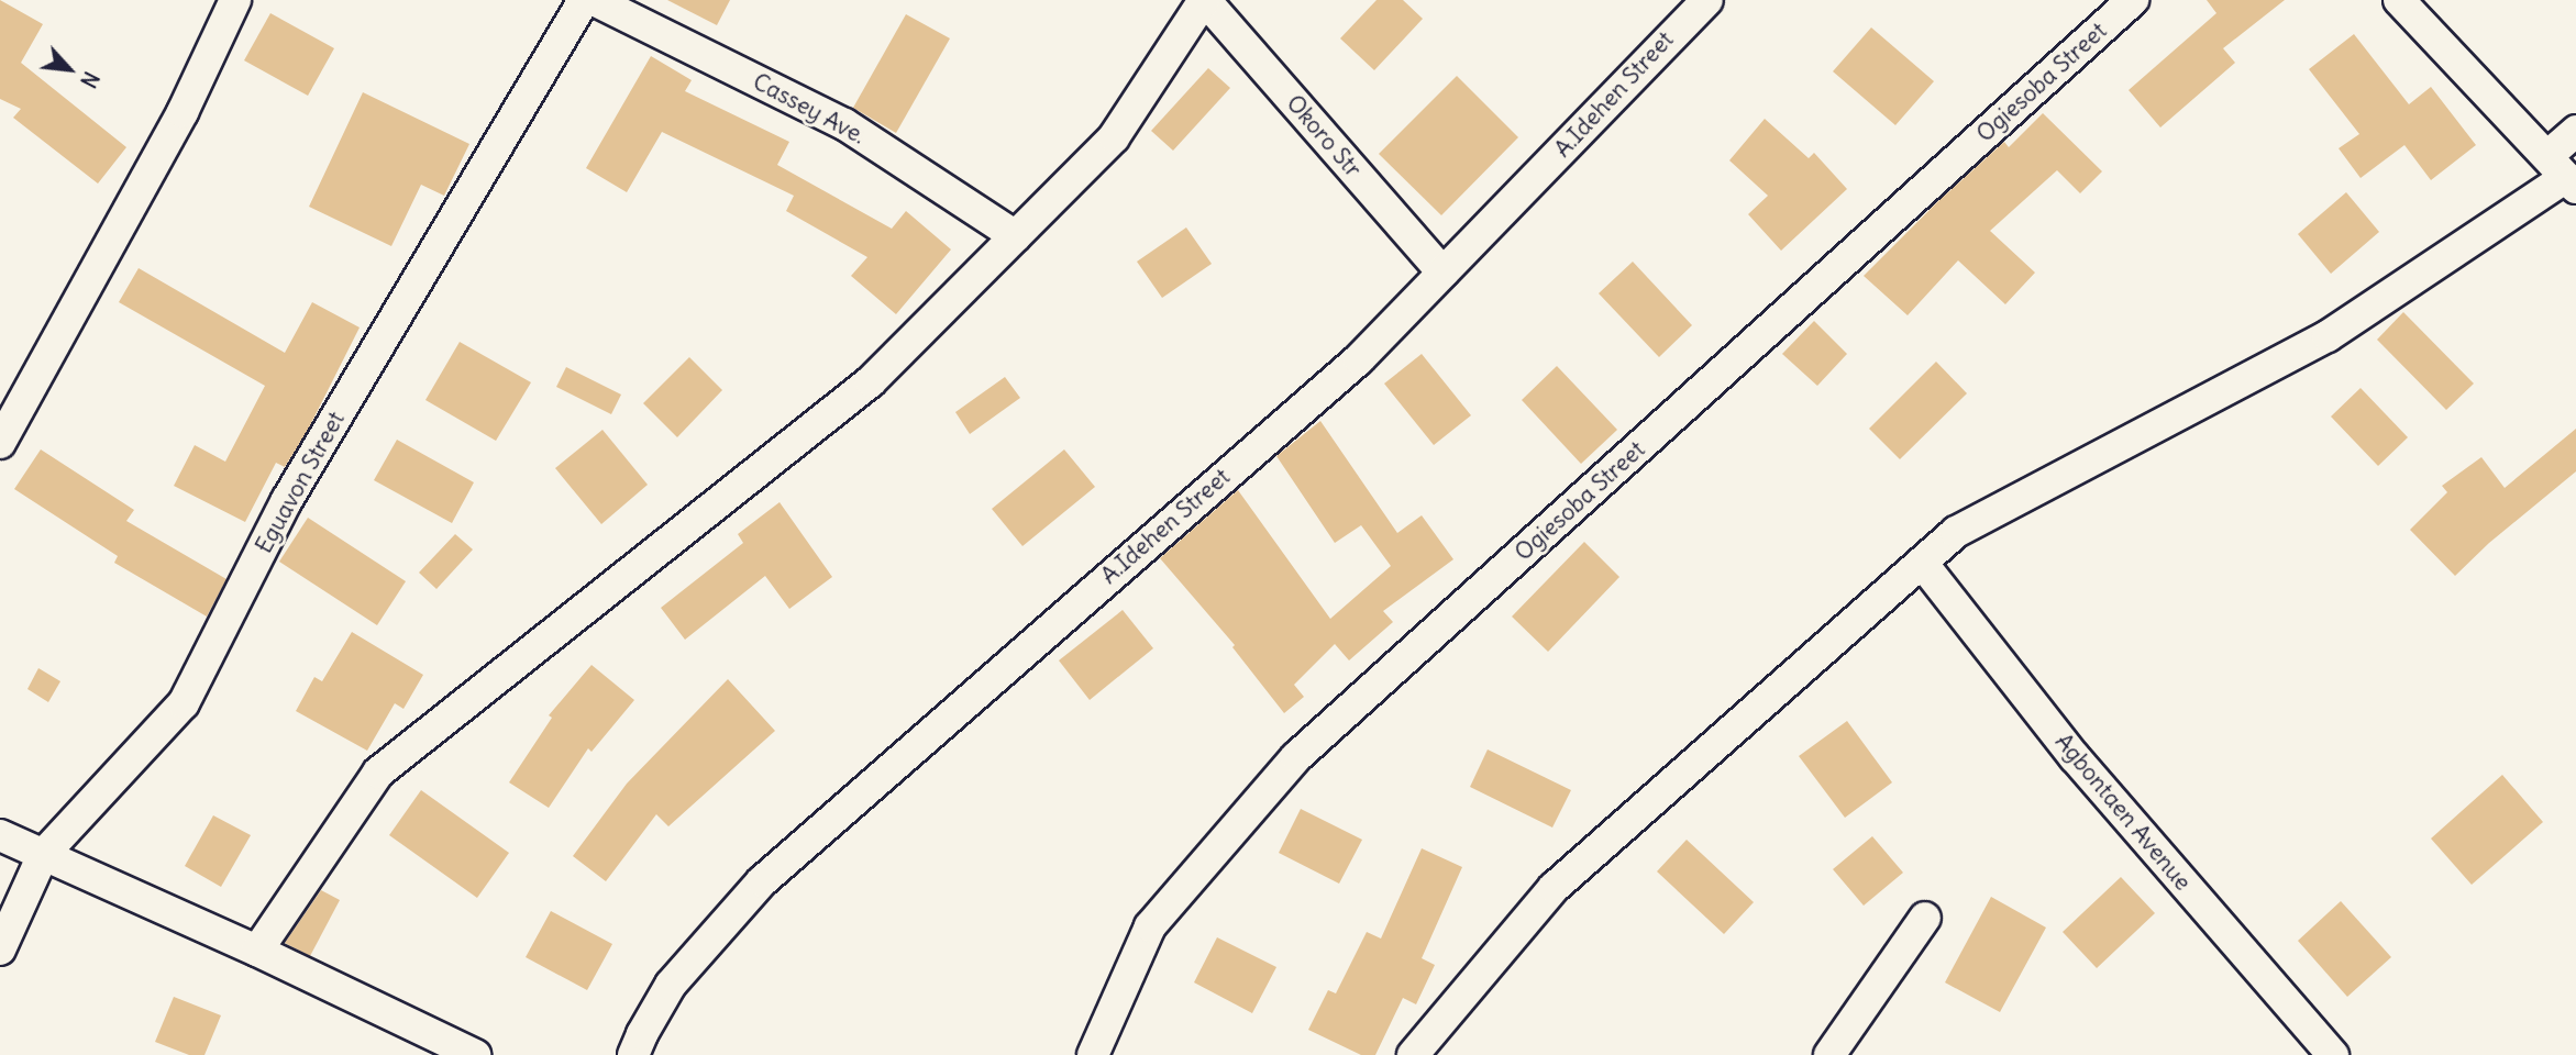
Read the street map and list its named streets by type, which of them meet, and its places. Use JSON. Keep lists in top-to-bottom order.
{
  "streets": {
    "street": [
      "Ogiesoba Street",
      "A.Idehen Street",
      "Cassey Ave.",
      "Okoro Str",
      "Eguavon Street",
      "Agbontaen Avenue"
    ]
  },
  "crossings": [
    ["A.Idehen Street", "Okoro Str"]
  ],
  "north": "bottom right"
}
